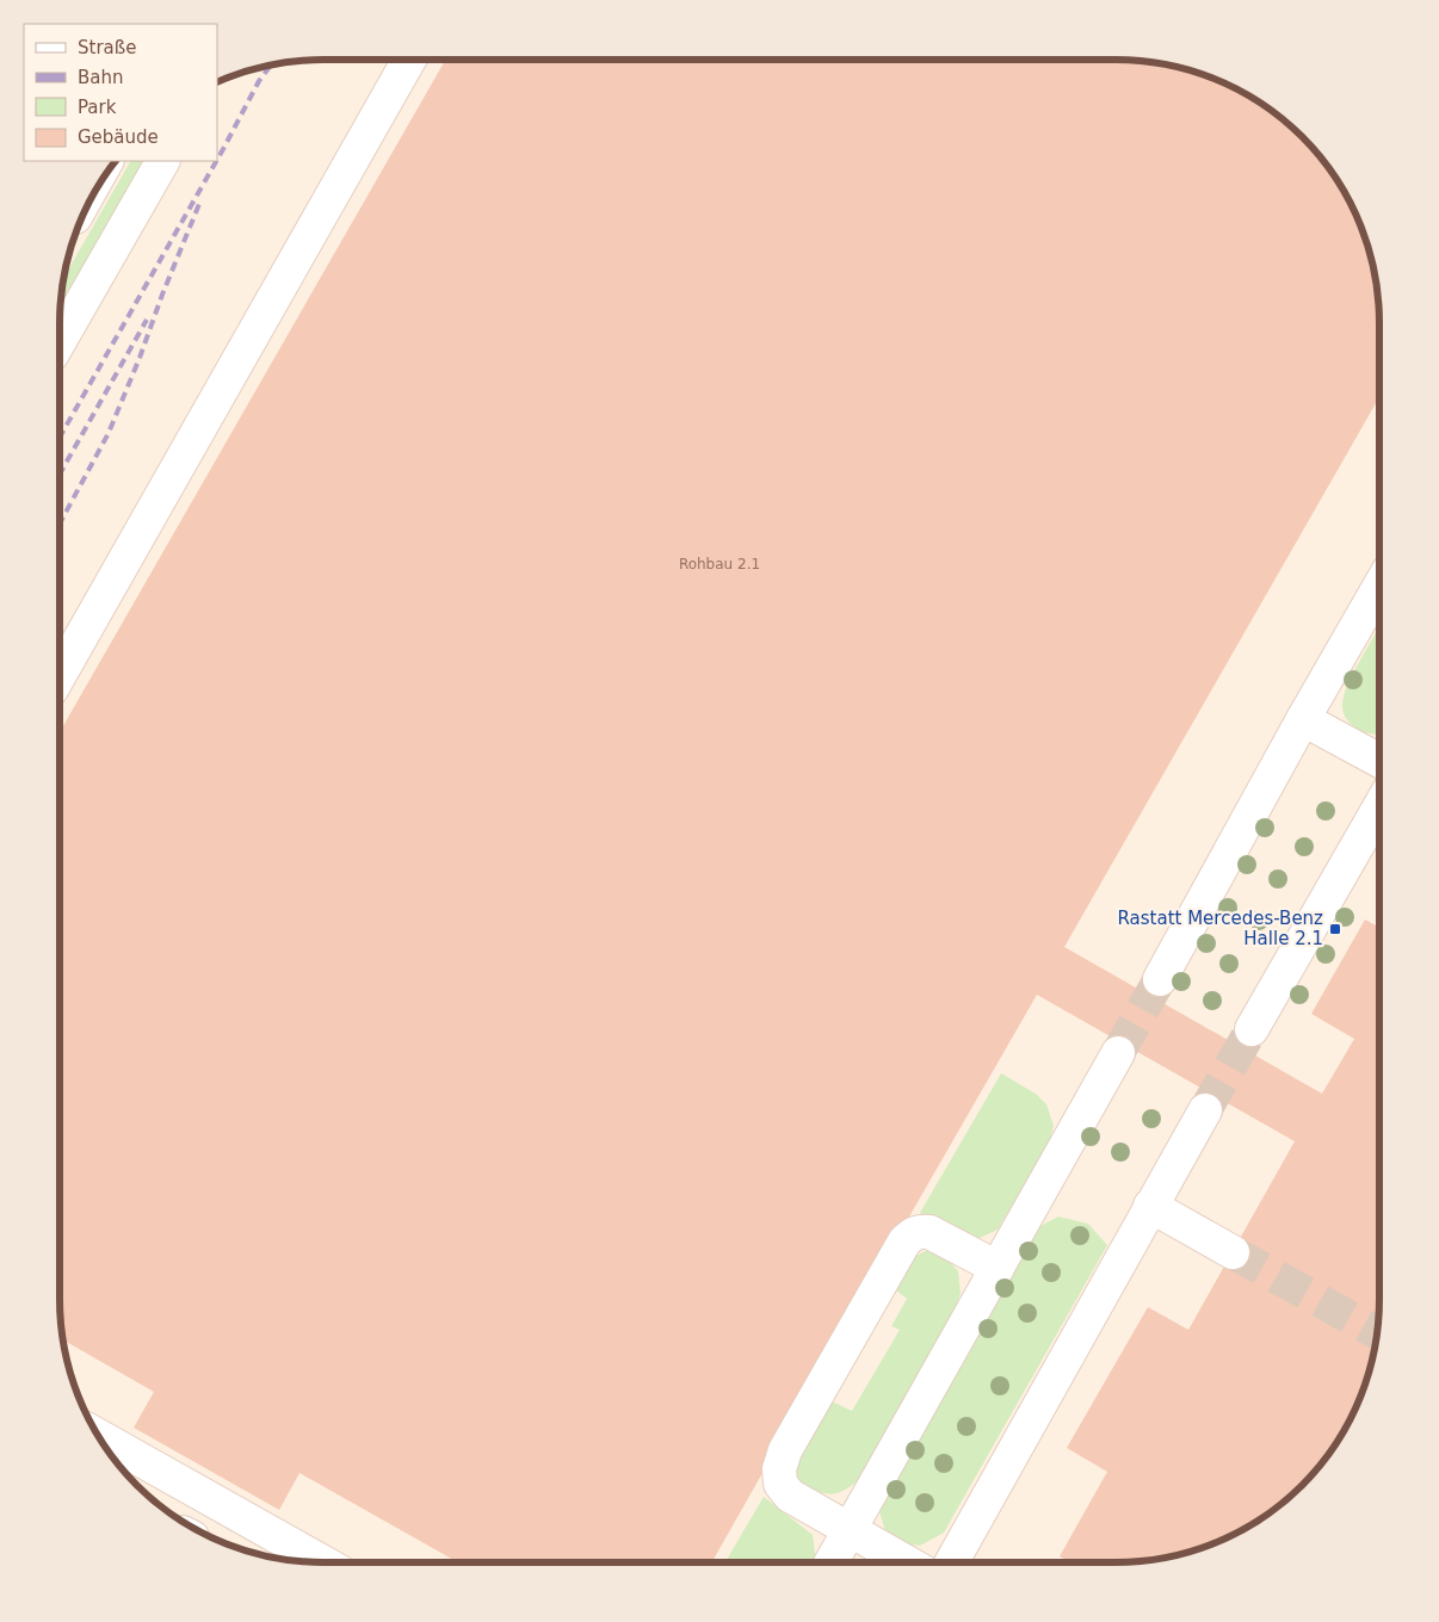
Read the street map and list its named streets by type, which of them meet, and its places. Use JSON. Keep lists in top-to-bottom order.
{
  "places": {
    "transit": ["Rastatt Mercedes-Benz Halle 2.1"]
  },
  "house_numbers": ["Rohbau 2.1"],
  "legend": [
    "Straße",
    "Bahn",
    "Park",
    "Gebäude"
  ]
}
